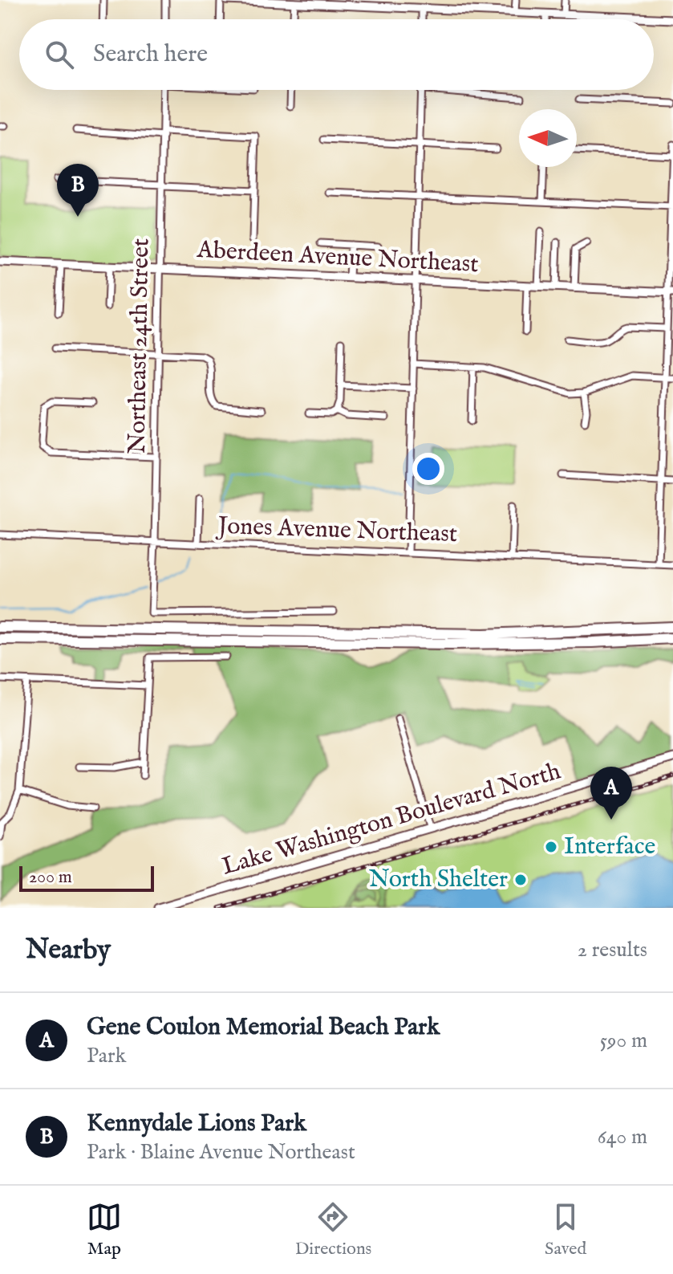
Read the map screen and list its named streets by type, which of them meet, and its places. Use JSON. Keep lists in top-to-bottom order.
{
  "streets": {
    "street": [
      "Aberdeen Avenue Northeast",
      "Northeast 24th Street",
      "Jones Avenue Northeast",
      "Lake Washington Boulevard North"
    ]
  },
  "crossings": [
    ["Aberdeen Avenue Northeast", "Northeast 24th Street"],
    ["Northeast 24th Street", "Jones Avenue Northeast"]
  ],
  "places": ["Interface", "North Shelter"],
  "scale_bar": "200 m",
  "north": "left",
  "page": {
    "search": "Search here",
    "pins": ["B", "A"],
    "scale": "200 m",
    "heading": ["Nearby", "2 results"],
    "list": [
      {
        "mark": "A",
        "name": "Gene Coulon Memorial Beach Park",
        "note": "Park",
        "value": "590 m"
      },
      {
        "mark": "B",
        "name": "Kennydale Lions Park",
        "note": "Park · Blaine Avenue Northeast",
        "value": "640 m"
      }
    ],
    "nav": ["Map", "Directions", "Saved"]
  }
}
